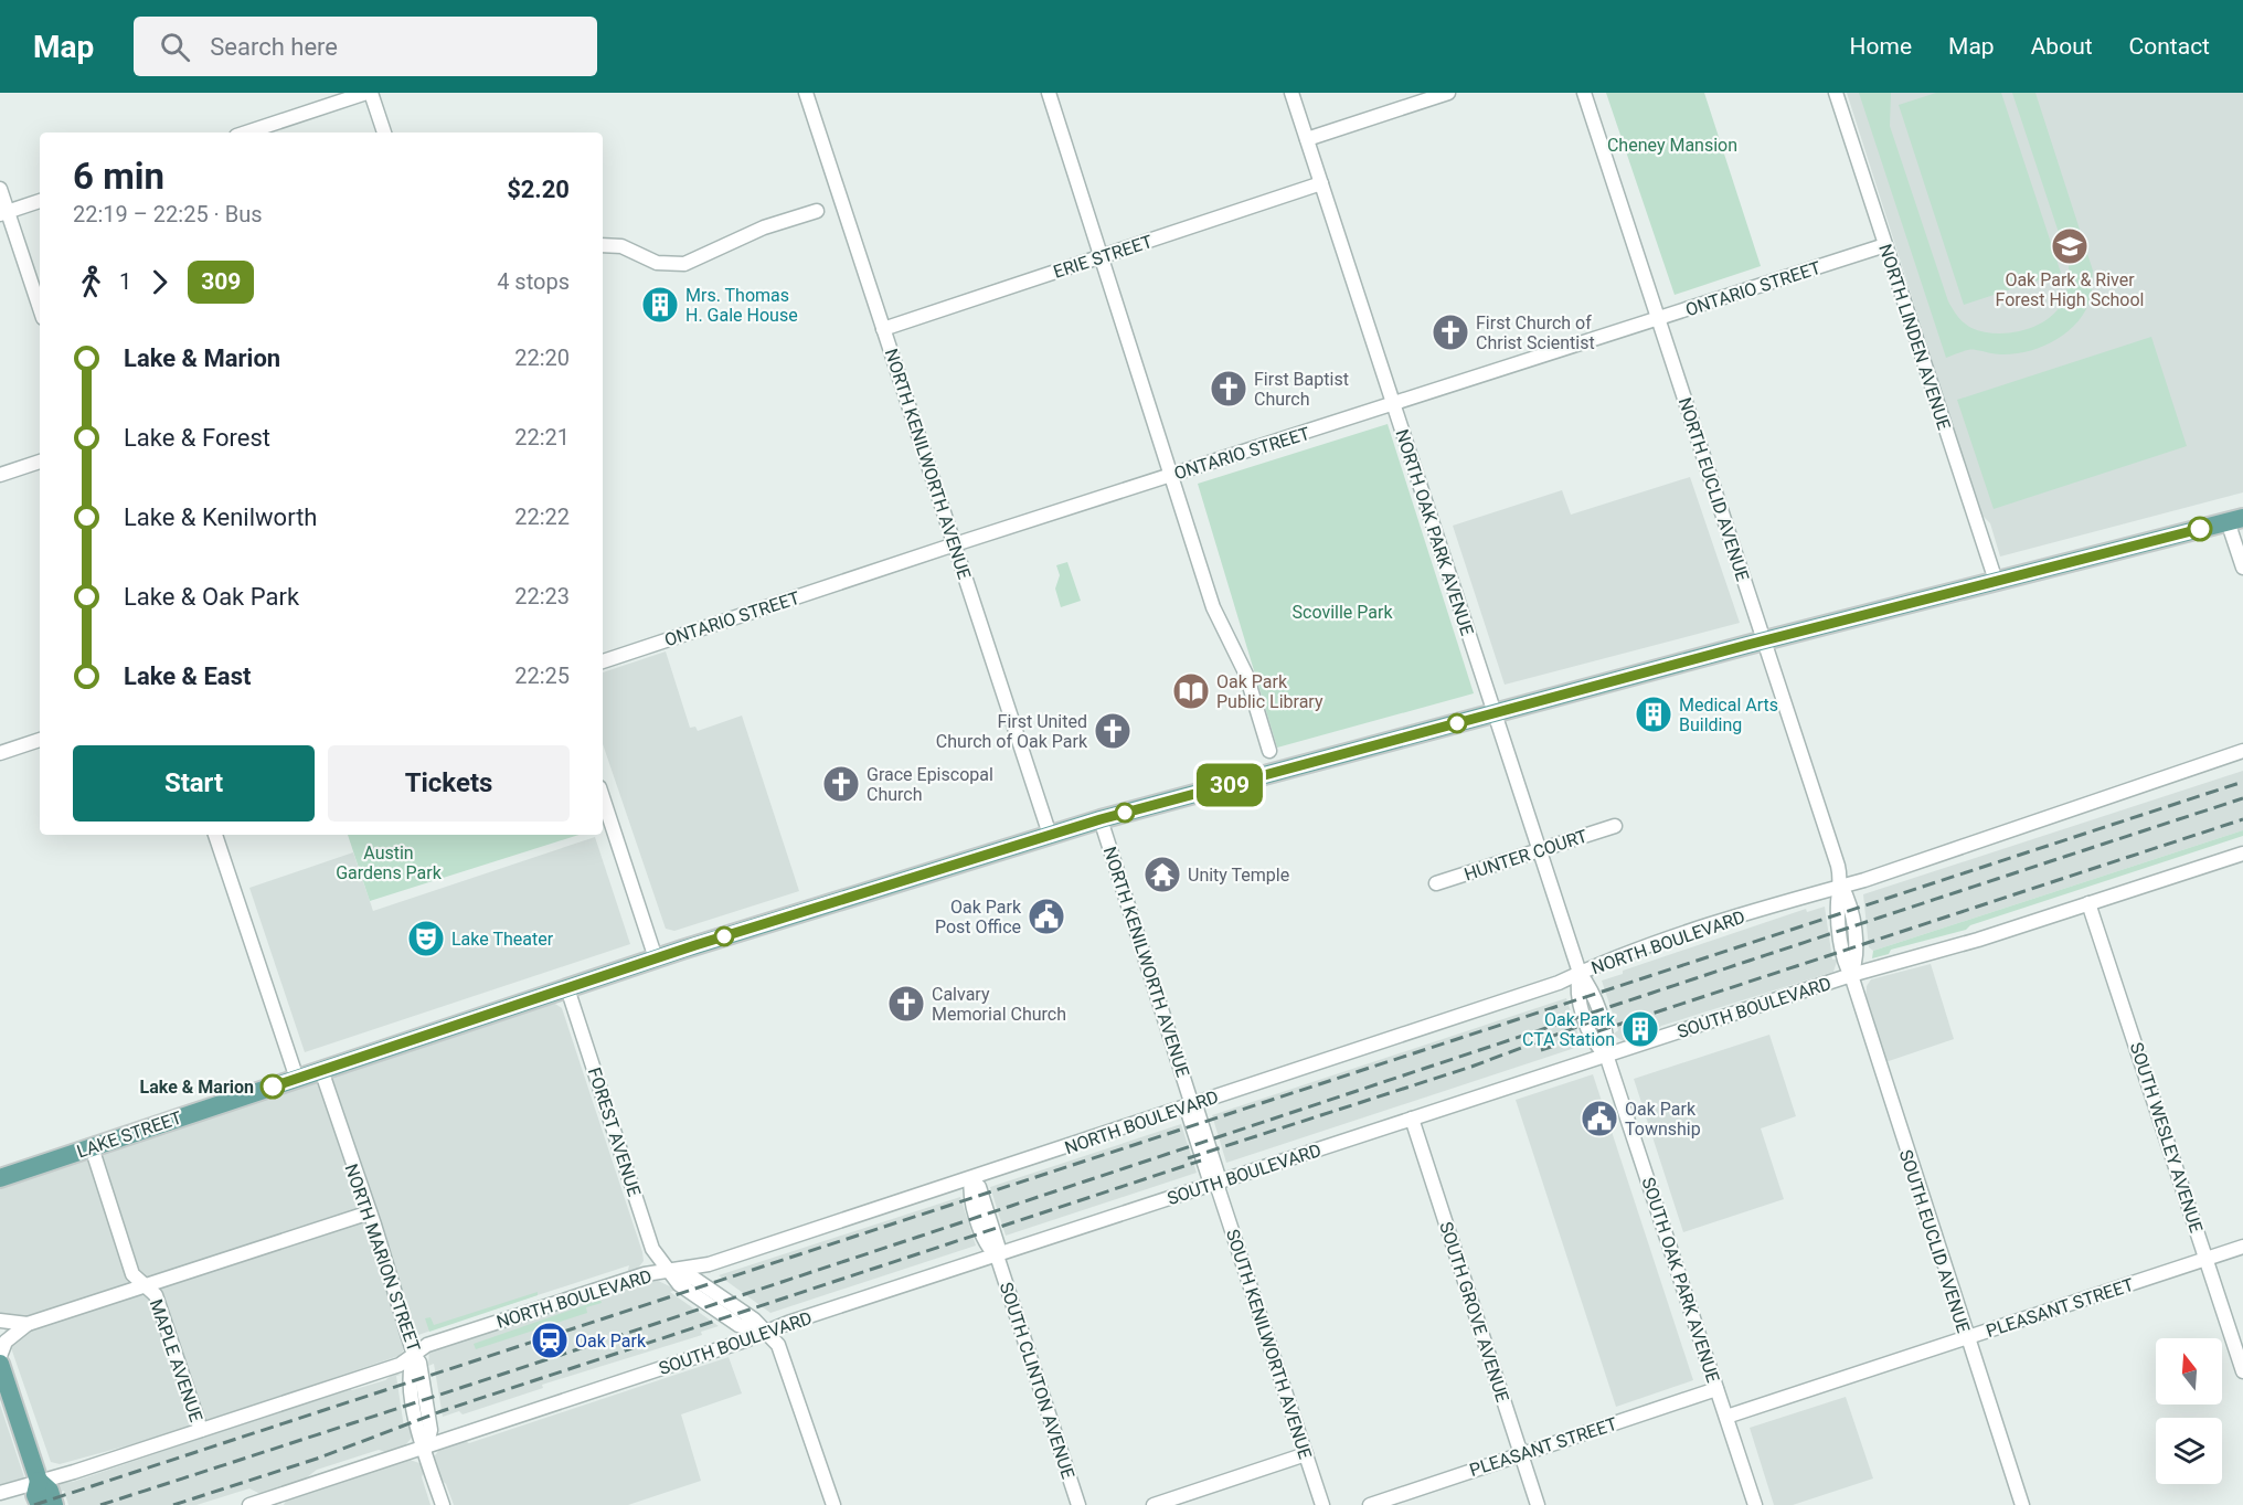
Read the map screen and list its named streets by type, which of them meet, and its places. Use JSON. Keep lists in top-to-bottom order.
{
  "streets": {
    "main road": ["LAKE STREET"],
    "street": [
      "ERIE STREET",
      "ONTARIO STREET",
      "NORTH LINDEN AVENUE",
      "NORTH KENILWORTH AVENUE",
      "NORTH EUCLID AVENUE",
      "NORTH OAK PARK AVENUE",
      "HUNTER COURT",
      "NORTH BOULEVARD",
      "SOUTH BOULEVARD",
      "FOREST AVENUE",
      "SOUTH WESLEY AVENUE",
      "SOUTH EUCLID AVENUE",
      "NORTH MARION STREET",
      "SOUTH OAK PARK AVENUE",
      "PLEASANT STREET",
      "SOUTH GROVE AVENUE",
      "SOUTH KENILWORTH AVENUE",
      "MAPLE AVENUE",
      "SOUTH CLINTON AVENUE"
    ]
  },
  "crossings": [
    ["ERIE STREET", "NORTH KENILWORTH AVENUE"],
    ["ERIE STREET", "NORTH OAK PARK AVENUE"],
    ["ONTARIO STREET", "NORTH LINDEN AVENUE"],
    ["ONTARIO STREET", "NORTH KENILWORTH AVENUE"],
    ["ONTARIO STREET", "NORTH EUCLID AVENUE"],
    ["ONTARIO STREET", "NORTH OAK PARK AVENUE"],
    ["NORTH LINDEN AVENUE", "LAKE STREET"],
    ["NORTH KENILWORTH AVENUE", "NORTH BOULEVARD"],
    ["NORTH KENILWORTH AVENUE", "SOUTH BOULEVARD"],
    ["NORTH KENILWORTH AVENUE", "LAKE STREET"],
    ["NORTH KENILWORTH AVENUE", "SOUTH KENILWORTH AVENUE"],
    ["NORTH EUCLID AVENUE", "NORTH BOULEVARD"],
    ["NORTH EUCLID AVENUE", "SOUTH BOULEVARD"],
    ["NORTH EUCLID AVENUE", "LAKE STREET"],
    ["NORTH EUCLID AVENUE", "SOUTH EUCLID AVENUE"],
    ["NORTH OAK PARK AVENUE", "HUNTER COURT"],
    ["NORTH OAK PARK AVENUE", "NORTH BOULEVARD"],
    ["NORTH OAK PARK AVENUE", "SOUTH BOULEVARD"],
    ["NORTH OAK PARK AVENUE", "LAKE STREET"],
    ["NORTH OAK PARK AVENUE", "SOUTH OAK PARK AVENUE"],
    ["NORTH BOULEVARD", "FOREST AVENUE"],
    ["NORTH BOULEVARD", "NORTH MARION STREET"],
    ["NORTH BOULEVARD", "MAPLE AVENUE"],
    ["NORTH BOULEVARD", "SOUTH CLINTON AVENUE"],
    ["SOUTH BOULEVARD", "SOUTH WESLEY AVENUE"],
    ["SOUTH BOULEVARD", "SOUTH EUCLID AVENUE"],
    ["SOUTH BOULEVARD", "NORTH MARION STREET"],
    ["SOUTH BOULEVARD", "SOUTH OAK PARK AVENUE"],
    ["SOUTH BOULEVARD", "SOUTH GROVE AVENUE"],
    ["SOUTH BOULEVARD", "SOUTH KENILWORTH AVENUE"],
    ["SOUTH BOULEVARD", "SOUTH CLINTON AVENUE"],
    ["FOREST AVENUE", "LAKE STREET"],
    ["LAKE STREET", "NORTH MARION STREET"],
    ["LAKE STREET", "MAPLE AVENUE"],
    ["SOUTH WESLEY AVENUE", "PLEASANT STREET"],
    ["SOUTH EUCLID AVENUE", "PLEASANT STREET"],
    ["SOUTH OAK PARK AVENUE", "PLEASANT STREET"],
    ["PLEASANT STREET", "SOUTH GROVE AVENUE"]
  ],
  "parks": ["Cheney Mansion", "Scoville Park", "Austin Gardens Park"],
  "places": {
    "school or university": ["Oak Park & River Forest High School"],
    "building": ["Mrs. Thomas H. Gale House", "Medical Arts Building", "Oak Park CTA Station"],
    "church": [
      "First Church of Christ Scientist",
      "First Baptist Church",
      "First United Church of Oak Park",
      "Grace Episcopal Church",
      "Calvary Memorial Church"
    ],
    "library": ["Oak Park Public Library"],
    "temple": ["Unity Temple"],
    "public building": ["Oak Park Post Office", "Oak Park Township"],
    "theatre": ["Lake Theater"],
    "other": ["Lake & Marion"],
    "station": ["Oak Park"]
  },
  "lines": ["bus line 309"],
  "north": "top",
  "page": {
    "header": "Map",
    "search": "Search here",
    "nav": [
      "Home",
      "Map",
      "About",
      "Contact"
    ],
    "on_map": "309",
    "heading": ["6 min", "22:19 – 22:25 · Bus", "$2.20"],
    "legs": ["1", "309", "4 stops"],
    "list": [
      {
        "name": "Lake & Marion",
        "value": "22:20"
      },
      {
        "name": "Lake & Forest",
        "value": "22:21"
      },
      {
        "name": "Lake & Kenilworth",
        "value": "22:22"
      },
      {
        "name": "Lake & Oak Park",
        "value": "22:23"
      },
      {
        "name": "Lake & East",
        "value": "22:25"
      }
    ],
    "buttons": ["Start", "Tickets"]
  }
}
